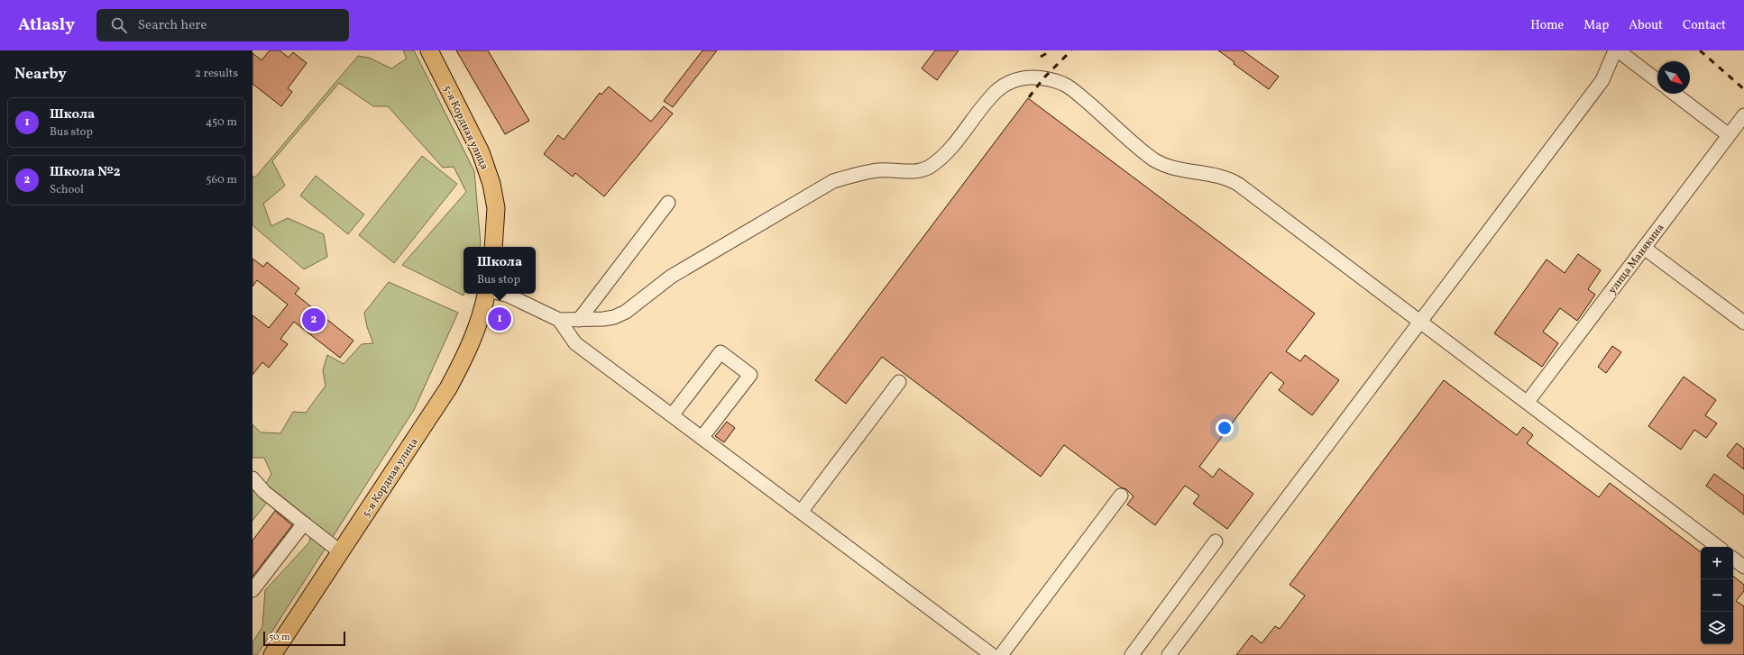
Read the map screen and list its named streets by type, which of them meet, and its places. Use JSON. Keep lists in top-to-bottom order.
{
  "streets": {
    "main road": ["5-я Кордная улица"],
    "lane": ["улица Манякина"]
  },
  "scale_bar": "50 m",
  "north": "bottom right",
  "page": {
    "header": "Atlasly",
    "search": "Search here",
    "nav": [
      "Home",
      "Map",
      "About",
      "Contact"
    ],
    "heading": ["Nearby", "2 results"],
    "list": [
      {
        "mark": "1",
        "name": "Школа",
        "note": "Bus stop",
        "value": "450 m"
      },
      {
        "mark": "2",
        "name": "Школа №2",
        "note": "School",
        "value": "560 m"
      }
    ],
    "popup": ["Школа", "Bus stop"],
    "pins": ["1", "2"],
    "map_buttons": ["+", "−"],
    "scale": "50 m"
  }
}
